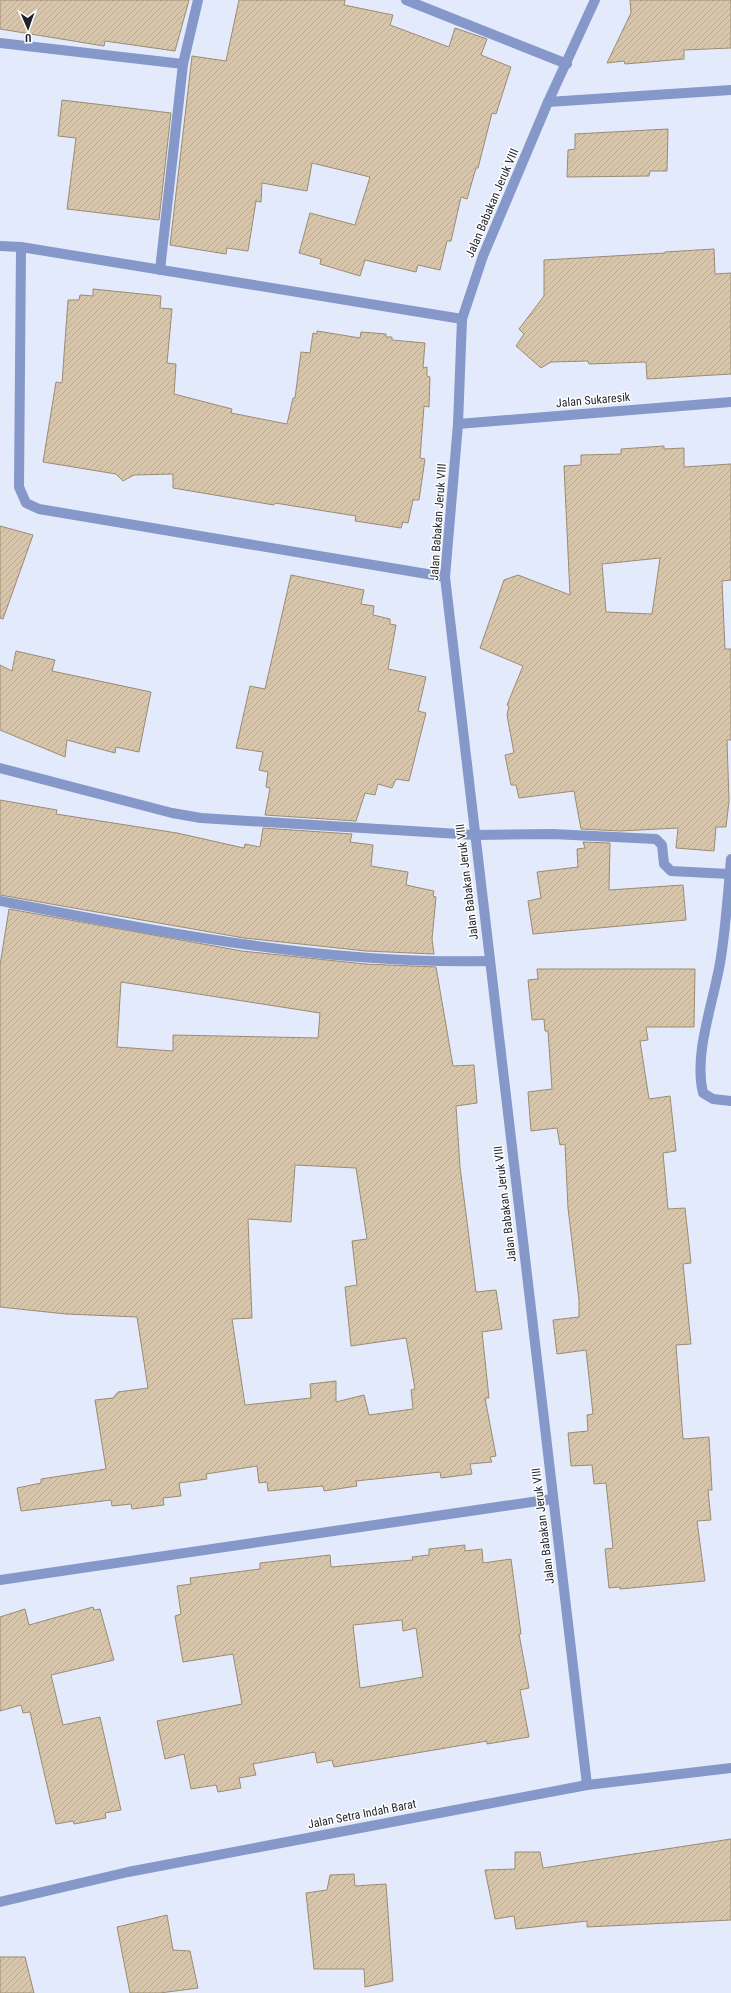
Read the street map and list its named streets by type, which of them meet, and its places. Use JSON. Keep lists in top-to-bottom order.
{
  "streets": {
    "street": ["Jalan Babakan Jeruk VIII", "Jalan Sukaresik", "Jalan Setra Indah Barat"]
  },
  "crossings": [
    ["Jalan Babakan Jeruk VIII", "Jalan Sukaresik"],
    ["Jalan Babakan Jeruk VIII", "Jalan Setra Indah Barat"]
  ],
  "north": "bottom"
}
